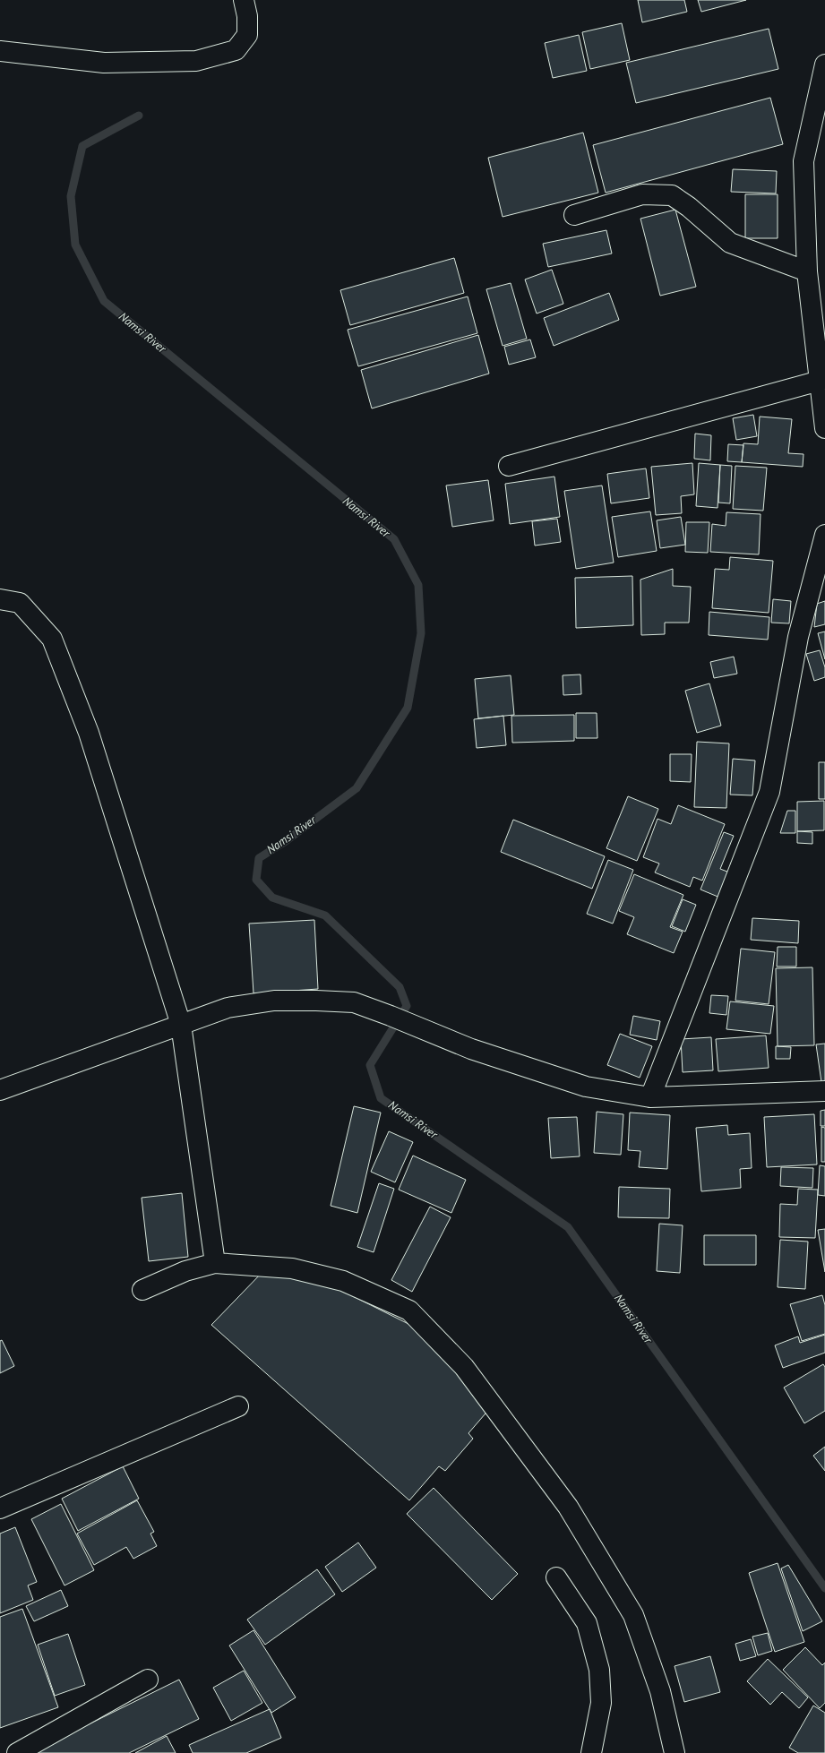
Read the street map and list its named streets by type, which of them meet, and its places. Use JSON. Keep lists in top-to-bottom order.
{
  "water": ["Namsi River"]
}
